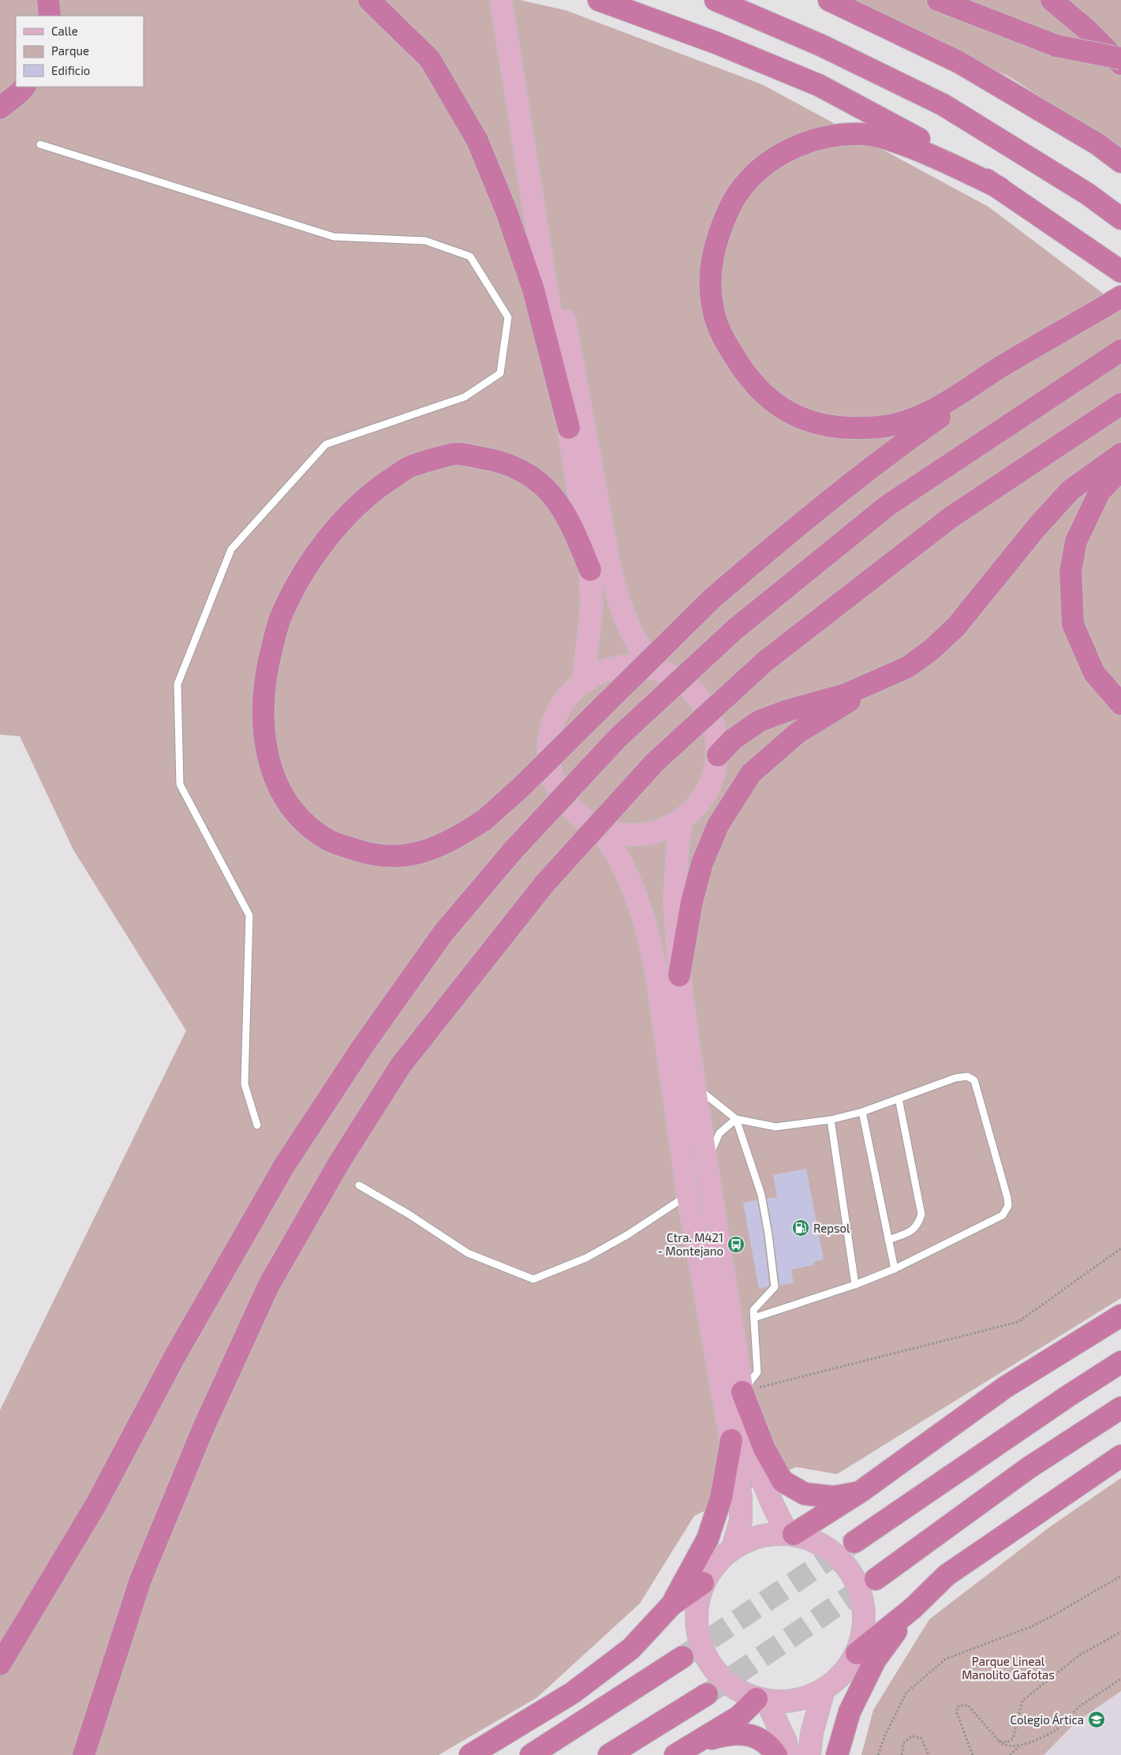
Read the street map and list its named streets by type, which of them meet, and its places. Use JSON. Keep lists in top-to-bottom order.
{
  "parks": ["Parque Lineal Manolito Gafotas"],
  "places": {
    "fuel station": ["Repsol"],
    "bus stop": ["Ctra. M421 - Montejano"],
    "school or university": ["Colegio Ártica"]
  },
  "legend": ["Calle", "Parque", "Edificio"]
}
